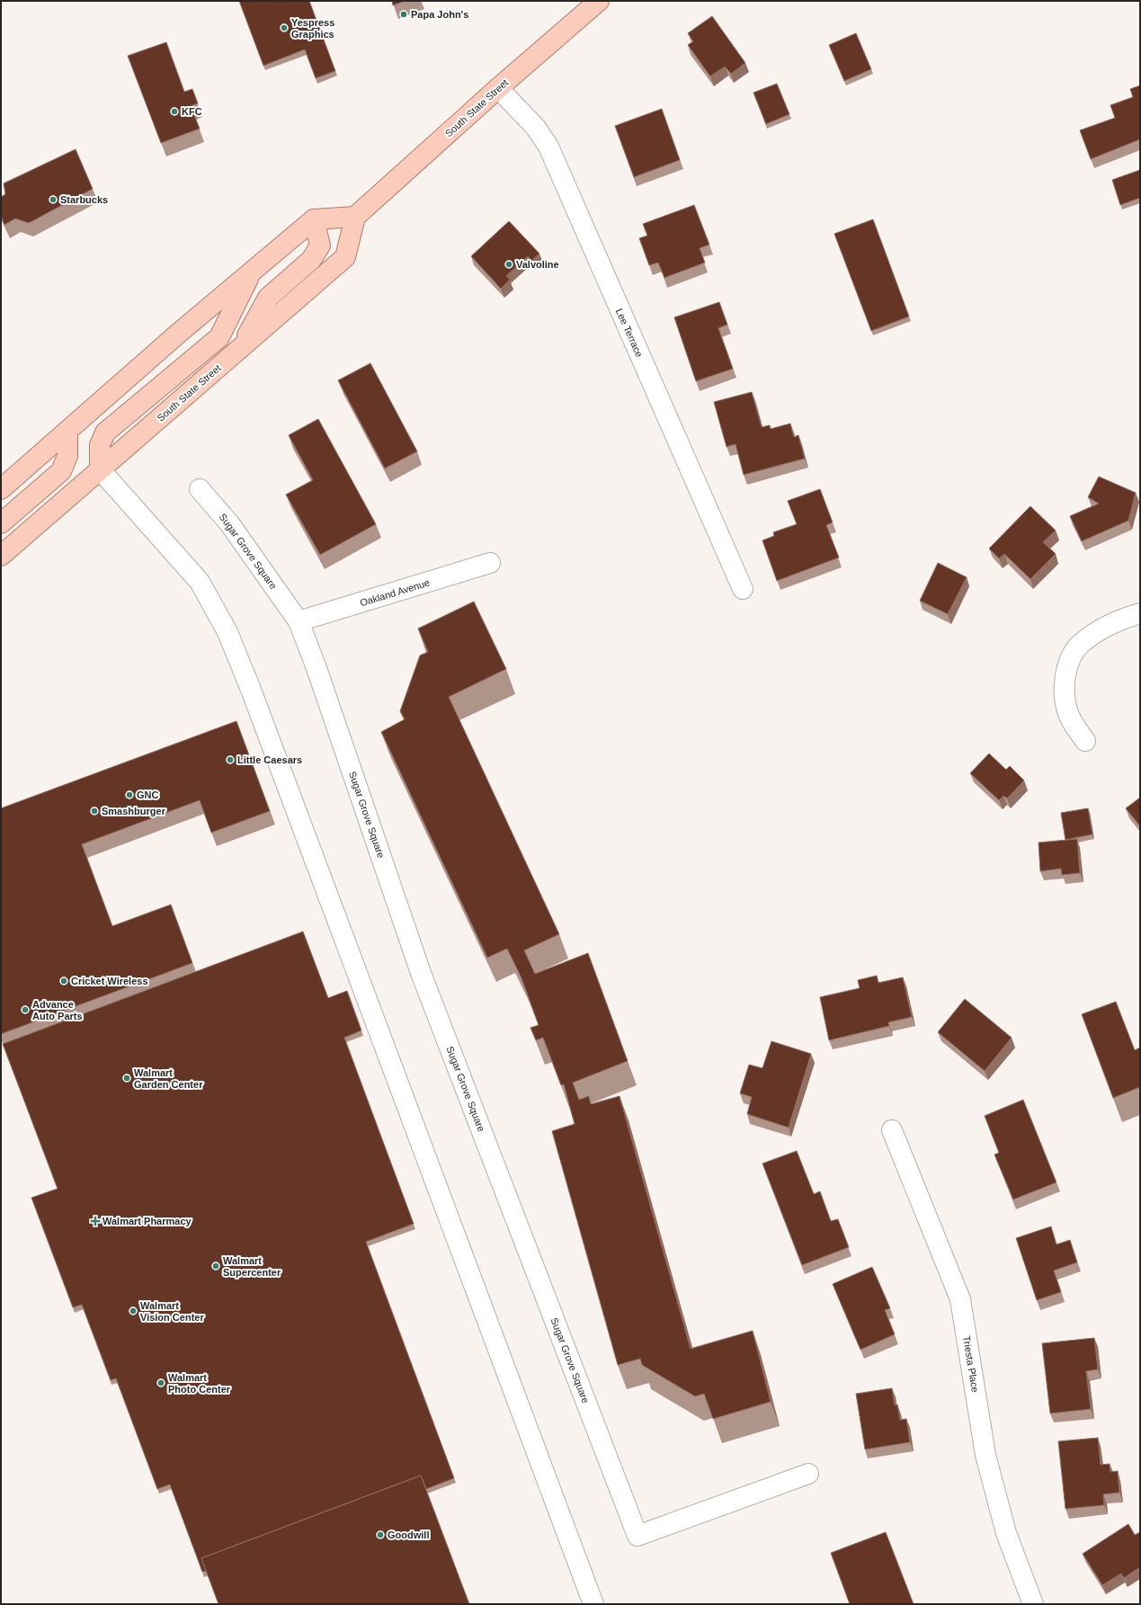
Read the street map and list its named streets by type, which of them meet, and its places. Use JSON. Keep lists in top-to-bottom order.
{
  "streets": {
    "main road": ["South State Street"],
    "street": [
      "Lee Terrace",
      "Sugar Grove Square",
      "Oakland Avenue",
      "Triesta Place"
    ]
  },
  "crossings": [
    ["South State Street", "Lee Terrace"],
    ["Sugar Grove Square", "Oakland Avenue"]
  ],
  "places": {
    "other": [
      "Papa John's",
      "Yespress Graphics",
      "KFC",
      "Starbucks",
      "Valvoline",
      "Little Caesars",
      "GNC",
      "Smashburger",
      "Cricket Wireless",
      "Advance Auto Parts",
      "Walmart Garden Center",
      "Walmart Supercenter",
      "Walmart Vision Center",
      "Walmart Photo Center",
      "Goodwill"
    ],
    "health": ["Walmart Pharmacy"]
  }
}
